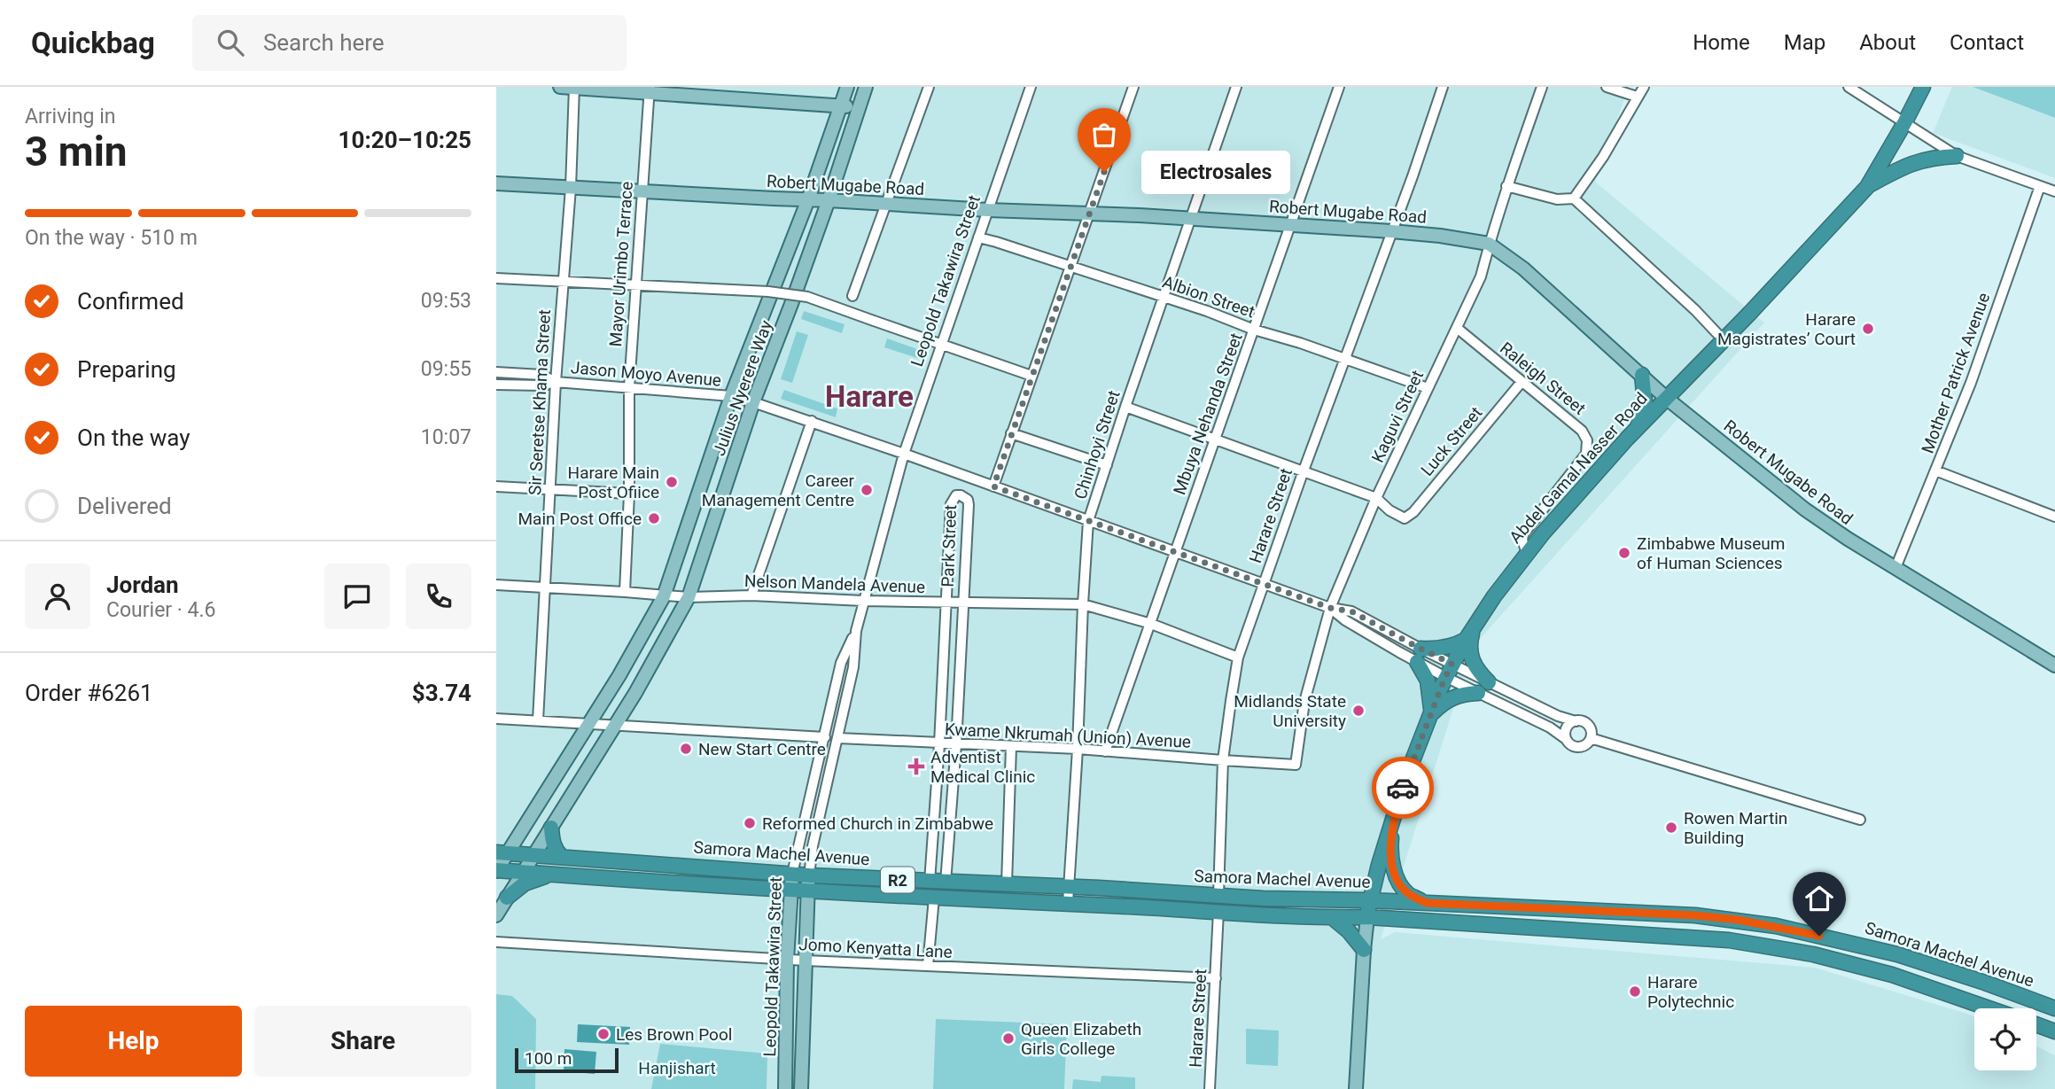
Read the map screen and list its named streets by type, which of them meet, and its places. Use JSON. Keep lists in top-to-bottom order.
{
  "streets": {
    "highway": ["Abdel Gamal Nasser Road", "Samora Machel Avenue", "R2"],
    "main road": ["Robert Mugabe Road", "Leopold Takawira Street", "Julius Nyerere Way"],
    "street": [
      "Mayor Urimbo Terrace",
      "Albion Street",
      "Mother Patrick Avenue",
      "Jason Moyo Avenue",
      "Raleigh Street",
      "Sir Seretse Khama Street",
      "Mbuya Nehanda Street",
      "Kaguvi Street",
      "Luck Street",
      "Chinhoyi Street",
      "Harare Street",
      "Park Street",
      "Nelson Mandela Avenue",
      "Kwame Nkrumah (Union) Avenue",
      "Jomo Kenyatta Lane"
    ]
  },
  "crossings": [
    ["Robert Mugabe Road", "Mayor Urimbo Terrace"],
    ["Robert Mugabe Road", "Leopold Takawira Street"],
    ["Robert Mugabe Road", "Mother Patrick Avenue"],
    ["Robert Mugabe Road", "Julius Nyerere Way"],
    ["Robert Mugabe Road", "Sir Seretse Khama Street"],
    ["Robert Mugabe Road", "Mbuya Nehanda Street"],
    ["Robert Mugabe Road", "Kaguvi Street"],
    ["Robert Mugabe Road", "Chinhoyi Street"],
    ["Robert Mugabe Road", "Abdel Gamal Nasser Road"],
    ["Robert Mugabe Road", "Harare Street"],
    ["Mayor Urimbo Terrace", "Jason Moyo Avenue"],
    ["Mayor Urimbo Terrace", "Nelson Mandela Avenue"],
    ["Leopold Takawira Street", "Albion Street"],
    ["Leopold Takawira Street", "Jason Moyo Avenue"],
    ["Leopold Takawira Street", "Nelson Mandela Avenue"],
    ["Leopold Takawira Street", "Kwame Nkrumah (Union) Avenue"],
    ["Leopold Takawira Street", "Samora Machel Avenue"],
    ["Leopold Takawira Street", "Jomo Kenyatta Lane"],
    ["Albion Street", "Mbuya Nehanda Street"],
    ["Albion Street", "Kaguvi Street"],
    ["Albion Street", "Chinhoyi Street"],
    ["Albion Street", "Harare Street"],
    ["Jason Moyo Avenue", "Julius Nyerere Way"],
    ["Jason Moyo Avenue", "Sir Seretse Khama Street"],
    ["Jason Moyo Avenue", "Mbuya Nehanda Street"],
    ["Jason Moyo Avenue", "Kaguvi Street"],
    ["Jason Moyo Avenue", "Chinhoyi Street"],
    ["Jason Moyo Avenue", "Abdel Gamal Nasser Road"],
    ["Jason Moyo Avenue", "Harare Street"],
    ["Raleigh Street", "Kaguvi Street"],
    ["Raleigh Street", "Luck Street"],
    ["Raleigh Street", "Abdel Gamal Nasser Road"],
    ["Julius Nyerere Way", "Nelson Mandela Avenue"],
    ["Julius Nyerere Way", "Samora Machel Avenue"],
    ["Sir Seretse Khama Street", "Nelson Mandela Avenue"],
    ["Mbuya Nehanda Street", "Nelson Mandela Avenue"],
    ["Mbuya Nehanda Street", "Kwame Nkrumah (Union) Avenue"],
    ["Kaguvi Street", "Luck Street"],
    ["Kaguvi Street", "Kwame Nkrumah (Union) Avenue"],
    ["Chinhoyi Street", "Nelson Mandela Avenue"],
    ["Chinhoyi Street", "Kwame Nkrumah (Union) Avenue"],
    ["Chinhoyi Street", "Samora Machel Avenue"],
    ["Abdel Gamal Nasser Road", "Samora Machel Avenue"],
    ["Harare Street", "Nelson Mandela Avenue"],
    ["Harare Street", "Kwame Nkrumah (Union) Avenue"],
    ["Harare Street", "Samora Machel Avenue"],
    ["Harare Street", "Jomo Kenyatta Lane"],
    ["Park Street", "Nelson Mandela Avenue"],
    ["Park Street", "Kwame Nkrumah (Union) Avenue"],
    ["Park Street", "Samora Machel Avenue"]
  ],
  "districts": ["Harare"],
  "parks": ["Hanjishart"],
  "places": {
    "other": [
      "Electrosales",
      "Harare Magistrates’ Court",
      "Harare Main Post Ofiice",
      "Career Management Centre",
      "Main Post Office",
      "Zimbabwe Museum of Human Sciences",
      "Midlands State University",
      "New Start Centre",
      "Reformed Church in Zimbabwe",
      "Rowen Martin Building",
      "Harare Polytechnic",
      "Les Brown Pool",
      "Queen Elizabeth Girls College"
    ],
    "health": ["Adventist Medical Clinic"]
  },
  "scale_bar": "100 m",
  "page": {
    "header": "Quickbag",
    "search": "Search here",
    "nav": [
      "Home",
      "Map",
      "About",
      "Contact"
    ],
    "heading": ["3 min", "Arriving in", "10:20–10:25"],
    "panel": [
      "Jordan",
      "Courier · 4.6",
      "Order #6261",
      "$3.74"
    ],
    "bubble": "Electrosales",
    "bar": "On the way · 510 m",
    "list": [
      ["Confirmed", "09:53"],
      ["Preparing", "09:55"],
      ["On the way", "10:07"],
      "Delivered"
    ],
    "buttons": ["Help", "Share"],
    "scale": "100 m"
  }
}
